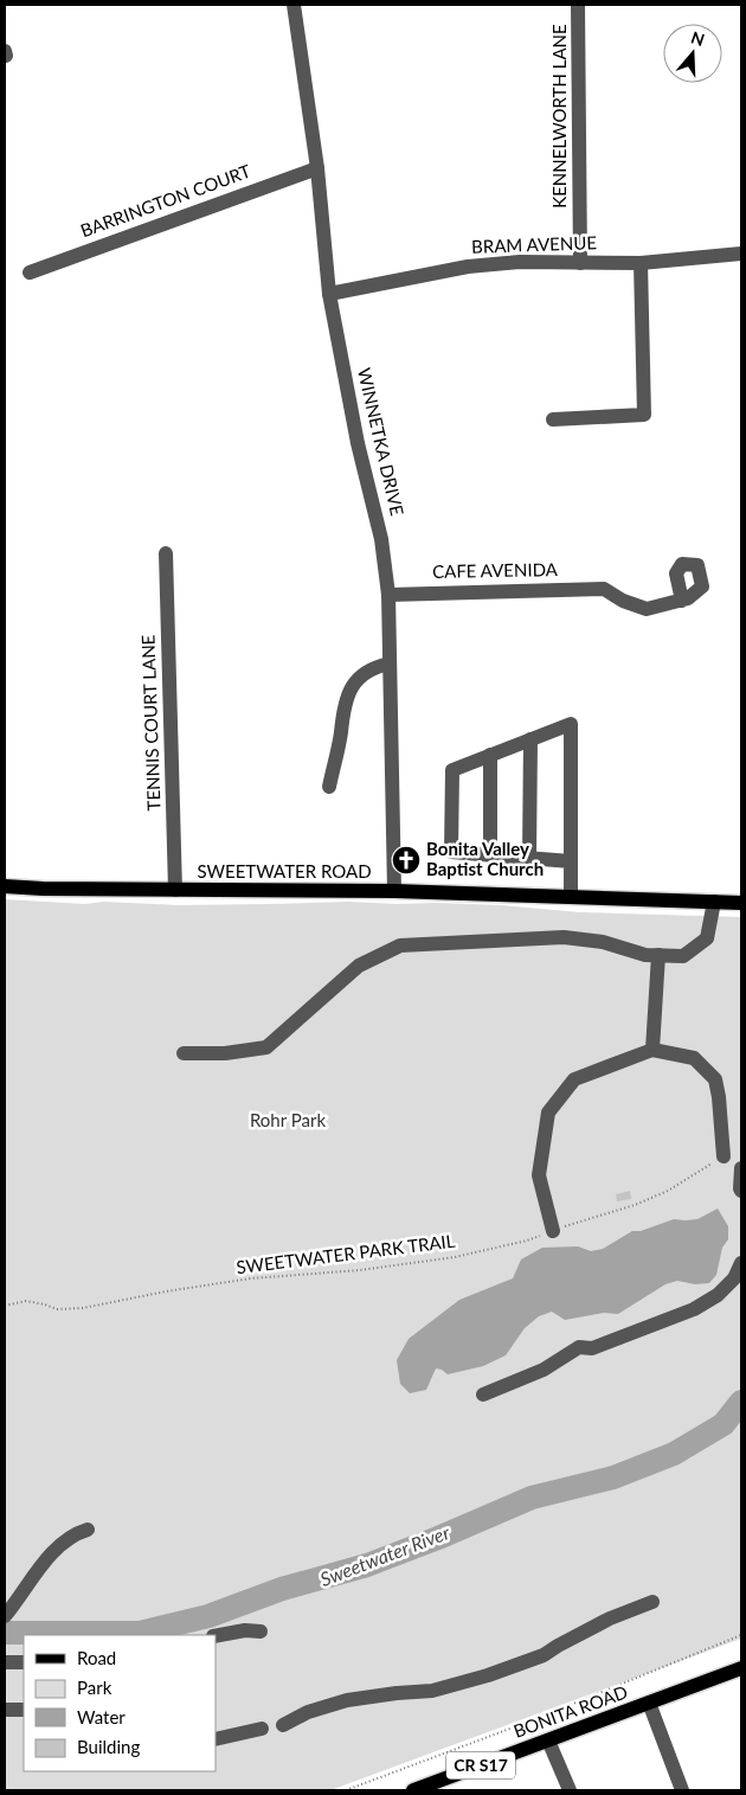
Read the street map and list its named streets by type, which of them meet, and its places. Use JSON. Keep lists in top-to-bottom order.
{
  "streets": {
    "main road": ["SWEETWATER ROAD", "BONITA ROAD", "CR S17"],
    "street": [
      "KENNELWORTH LANE",
      "BARRINGTON COURT",
      "BRAM AVENUE",
      "WINNETKA DRIVE",
      "CAFE AVENIDA",
      "TENNIS COURT LANE"
    ],
    "path": ["SWEETWATER PARK TRAIL"]
  },
  "crossings": [
    ["KENNELWORTH LANE", "BRAM AVENUE"],
    ["BARRINGTON COURT", "WINNETKA DRIVE"],
    ["BRAM AVENUE", "WINNETKA DRIVE"],
    ["WINNETKA DRIVE", "CAFE AVENIDA"],
    ["WINNETKA DRIVE", "SWEETWATER ROAD"],
    ["TENNIS COURT LANE", "SWEETWATER ROAD"]
  ],
  "water": ["Sweetwater River"],
  "parks": ["Rohr Park"],
  "places": {
    "church": ["Bonita Valley Baptist Church"]
  },
  "legend": [
    "Road",
    "Park",
    "Water",
    "Building"
  ],
  "north": "top"
}
